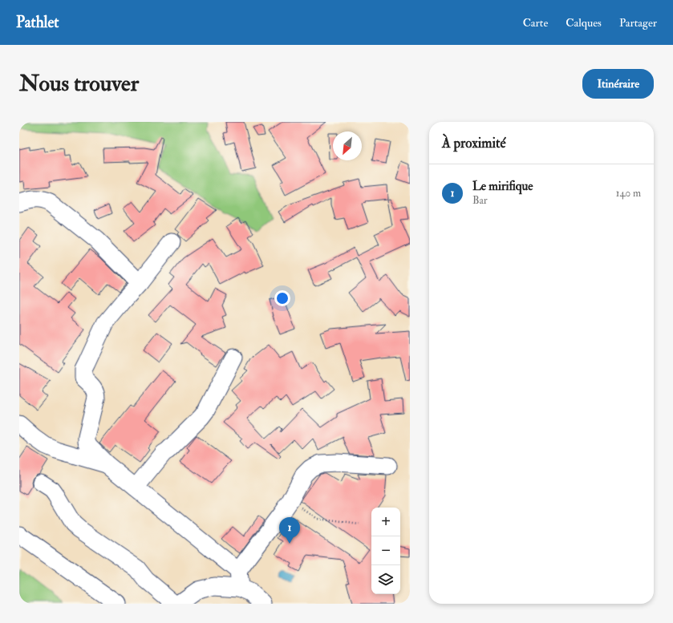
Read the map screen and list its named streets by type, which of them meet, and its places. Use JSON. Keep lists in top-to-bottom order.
{
  "north": "bottom left",
  "page": {
    "header": "Pathlet",
    "nav": ["Carte", "Calques", "Partager"],
    "buttons": "Itinéraire",
    "title": "Nous trouver",
    "heading": "À proximité",
    "list": [
      {
        "mark": "1",
        "name": "Le mirifique",
        "note": "Bar",
        "value": "140 m"
      }
    ],
    "map_buttons": ["+", "−"],
    "pins": "1"
  }
}
